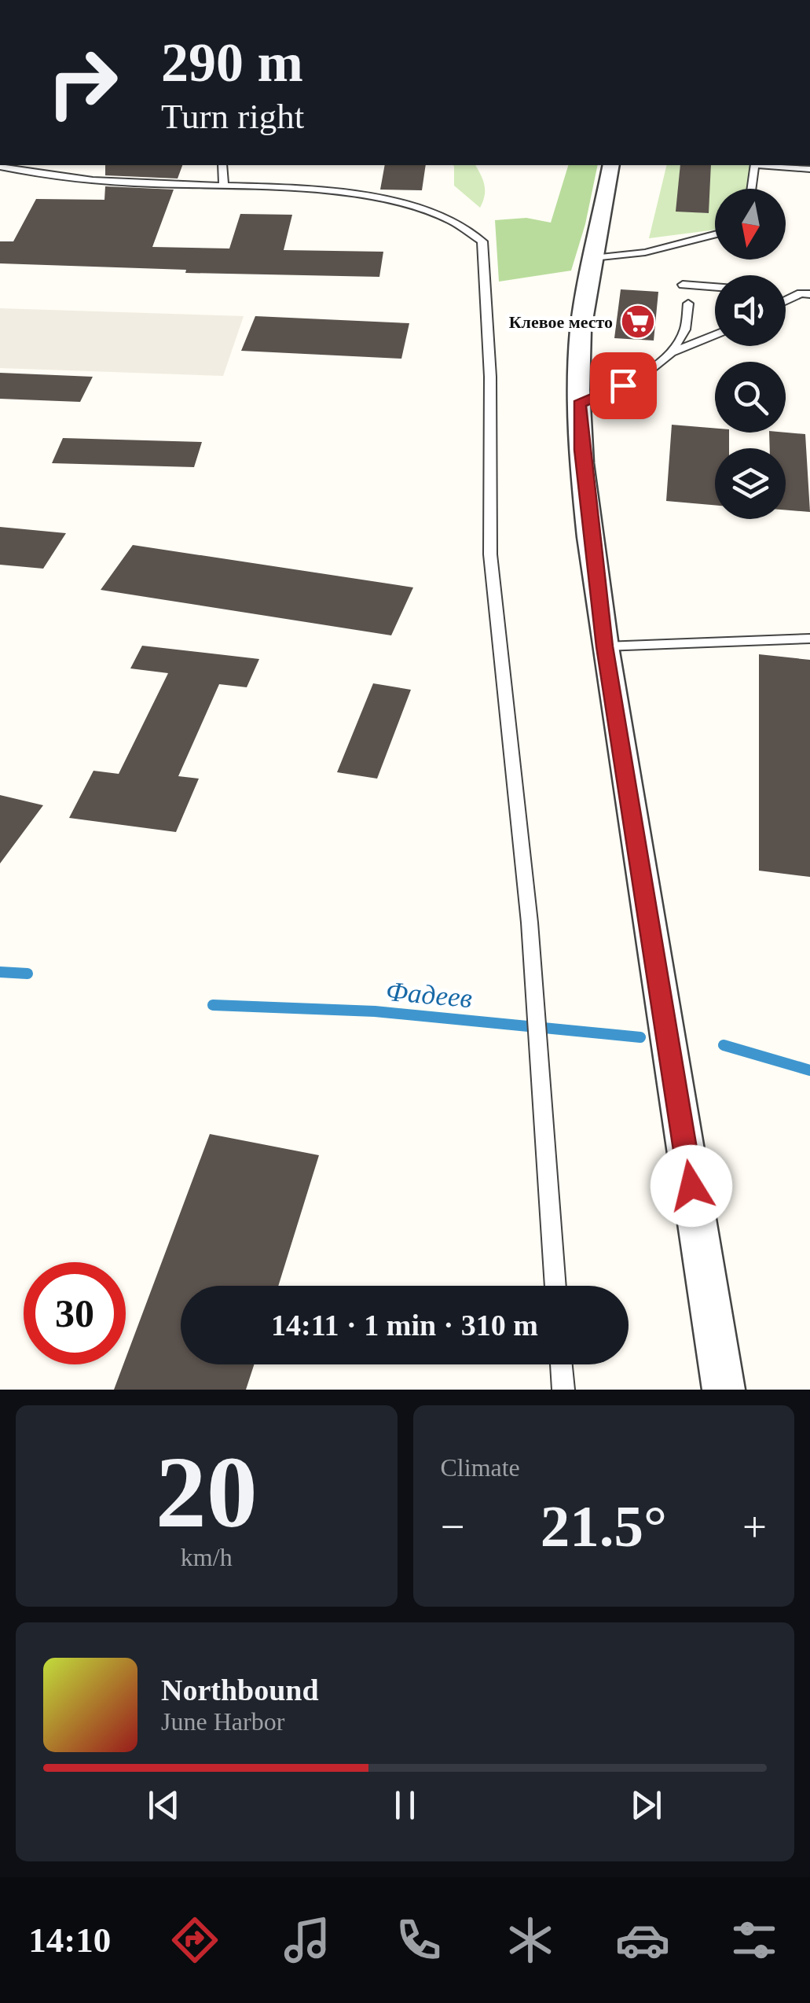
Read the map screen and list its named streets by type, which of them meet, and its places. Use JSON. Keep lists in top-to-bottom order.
{
  "water": ["Фадеев"],
  "places": {
    "supermarket": ["Клевое место"]
  },
  "north": "bottom",
  "page": {
    "turn": ["290 m", "Turn right"],
    "limit": "30",
    "trip": "14:11 · 1 min · 310 m",
    "tile": [
      ["20", "km/h"],
      "Climate"
    ],
    "heat": ["−", "21.5°", "+"],
    "song": ["Northbound", "June Harbor"],
    "tabs": "14:10"
  }
}
